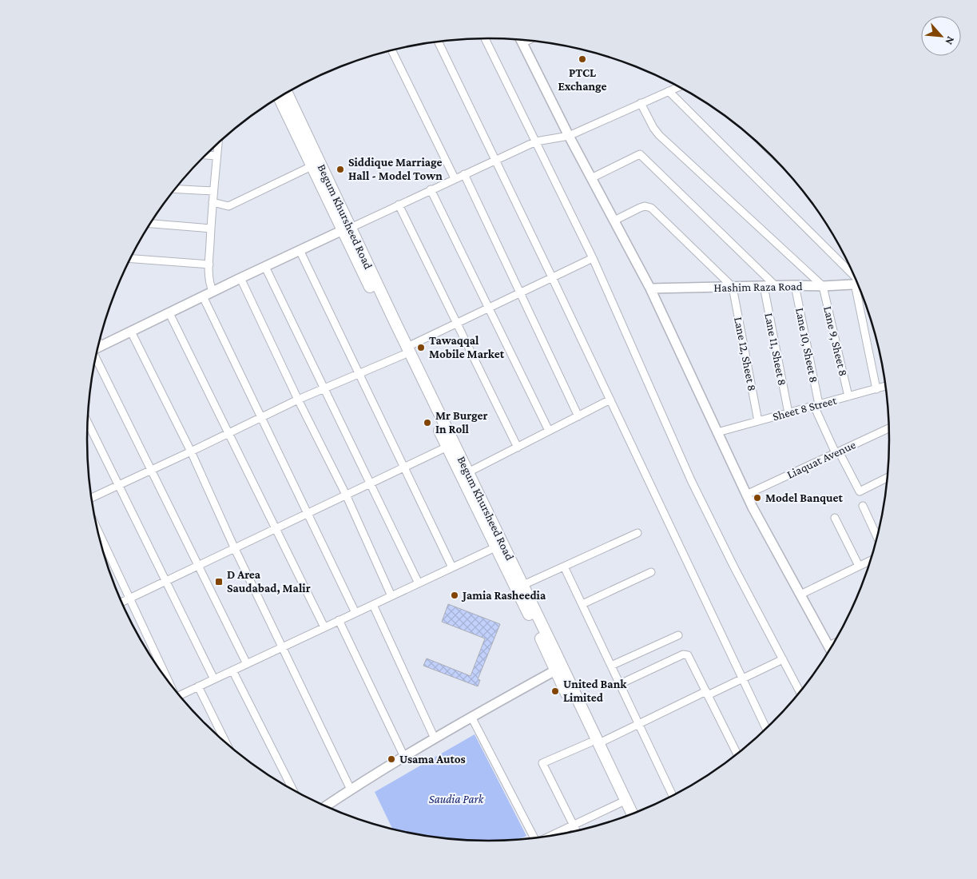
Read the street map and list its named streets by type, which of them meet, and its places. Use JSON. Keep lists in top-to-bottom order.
{
  "streets": {
    "main road": ["Begum Khursheed Road"],
    "street": [
      "Hashim Raza Road",
      "Lane 9, Sheet 8",
      "Lane 10, Sheet 8",
      "Lane 11, Sheet 8",
      "Lane 12, Sheet 8",
      "Sheet 8 Street",
      "Liaquat Avenue"
    ]
  },
  "crossings": [
    ["Hashim Raza Road", "Lane 9, Sheet 8"],
    ["Hashim Raza Road", "Lane 10, Sheet 8"],
    ["Hashim Raza Road", "Lane 11, Sheet 8"],
    ["Hashim Raza Road", "Lane 12, Sheet 8"],
    ["Lane 9, Sheet 8", "Sheet 8 Street"],
    ["Lane 10, Sheet 8", "Sheet 8 Street"],
    ["Lane 10, Sheet 8", "Liaquat Avenue"],
    ["Lane 11, Sheet 8", "Sheet 8 Street"],
    ["Lane 12, Sheet 8", "Sheet 8 Street"]
  ],
  "parks": ["Saudia Park"],
  "places": {
    "other": [
      "PTCL Exchange",
      "Siddique Marriage Hall - Model Town",
      "Tawaqqal Mobile Market",
      "Mr Burger In Roll",
      "Model Banquet",
      "Jamia Rasheedia",
      "United Bank Limited",
      "Usama Autos"
    ],
    "transit": ["D Area Saudabad, Malir"]
  },
  "north": "bottom right"
}
